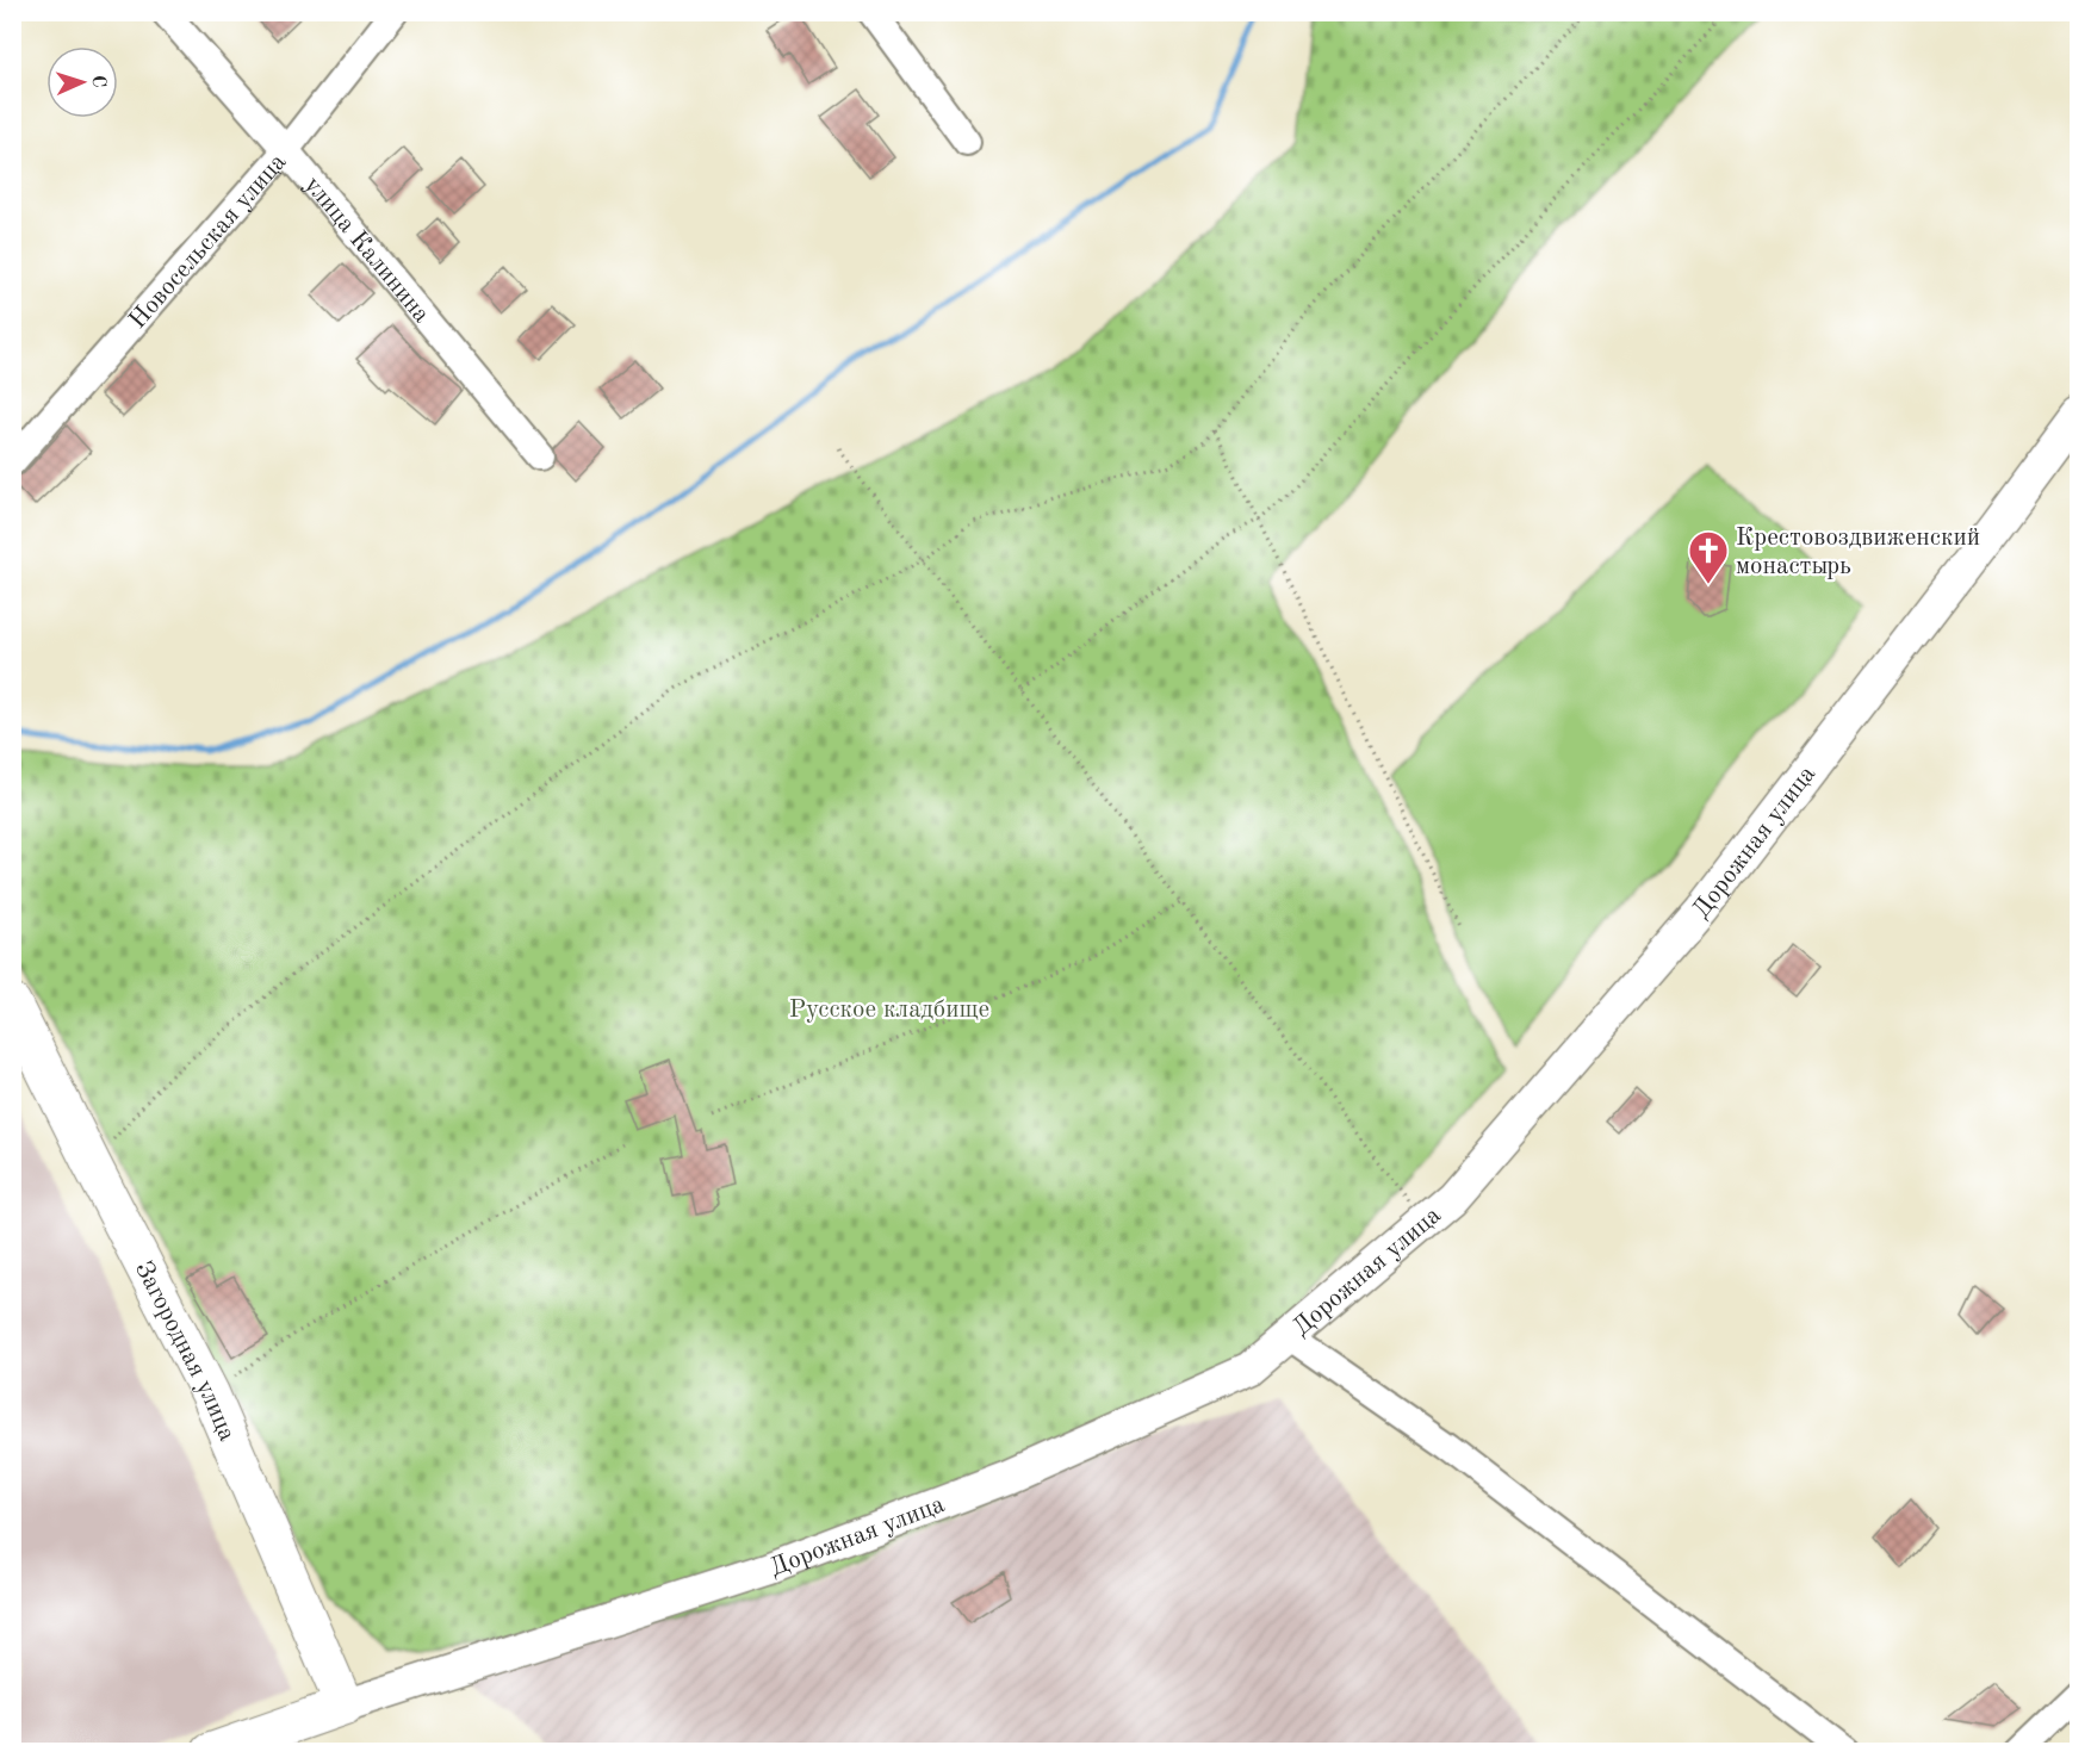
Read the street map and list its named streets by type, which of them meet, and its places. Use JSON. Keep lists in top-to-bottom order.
{
  "streets": {
    "main road": ["Загородная улица"],
    "street": ["Новосельская улица", "улица Калинина", "Дорожная улица"]
  },
  "crossings": [
    ["Новосельская улица", "улица Калинина"],
    ["Дорожная улица", "Загородная улица"]
  ],
  "parks": ["Русское кладбище"],
  "places": {
    "church": ["Крестовоздвиженский монастырь"]
  },
  "north": "right"
}
